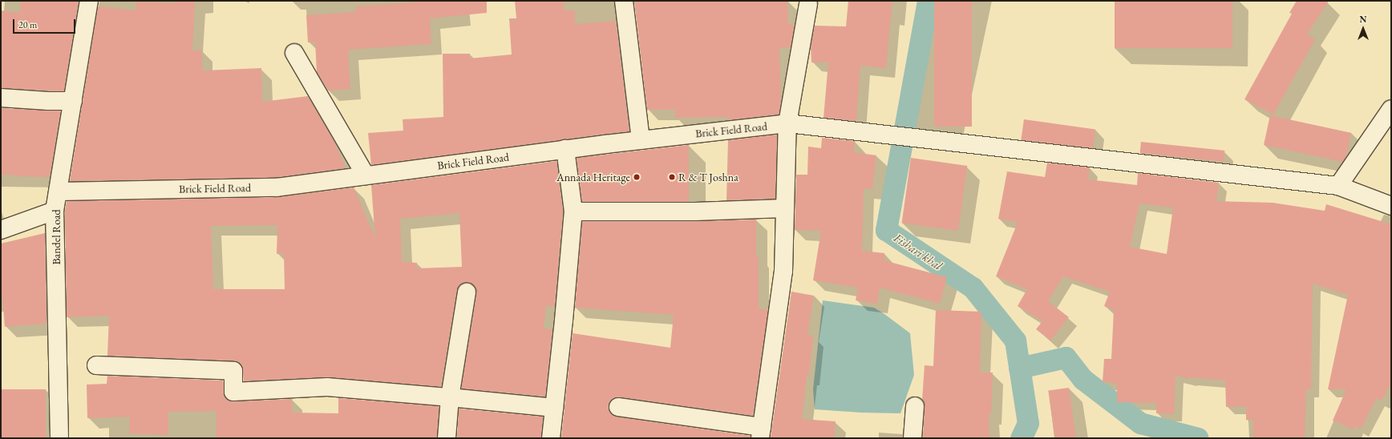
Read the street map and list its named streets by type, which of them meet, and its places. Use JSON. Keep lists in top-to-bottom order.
{
  "streets": {
    "street": ["Brick Field Road", "Bandel Road"]
  },
  "crossings": [
    ["Brick Field Road", "Bandel Road"]
  ],
  "water": ["Fishari khal"],
  "places": ["Annada Heritage", "R & T Joshna"],
  "scale_bar": "20 m",
  "north": "top"
}
